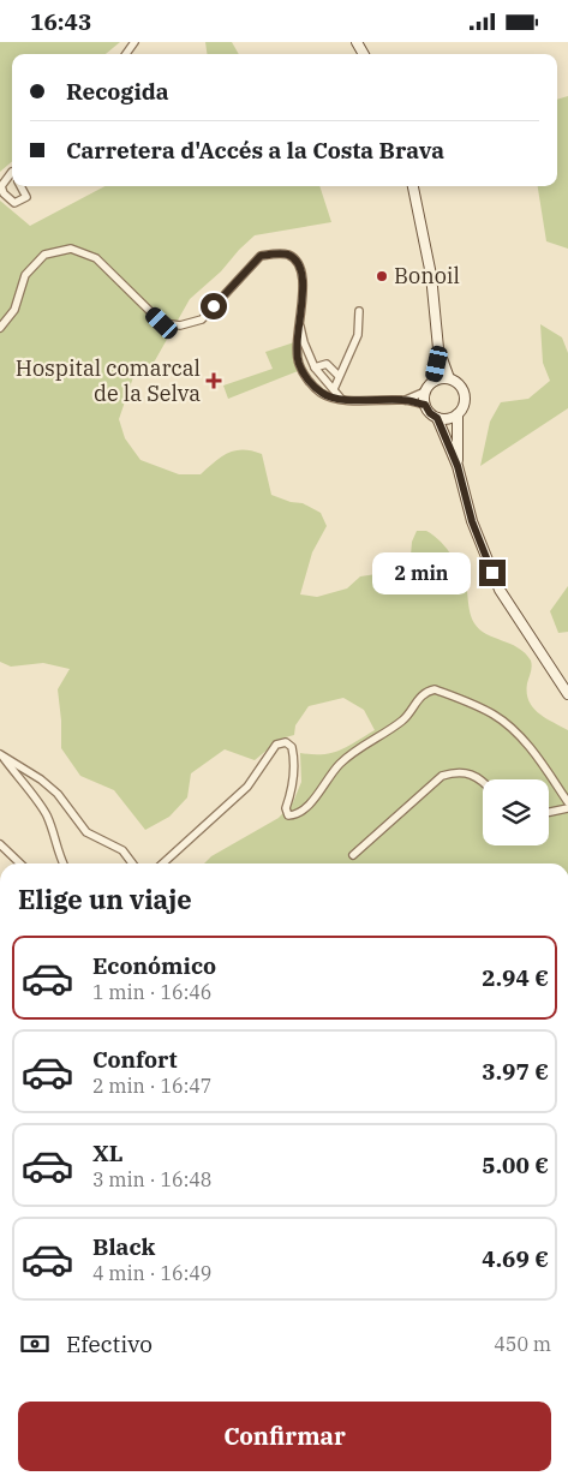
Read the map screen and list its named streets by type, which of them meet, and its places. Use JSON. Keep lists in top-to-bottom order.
{
  "places": {
    "other": ["Bonoil"],
    "health": ["Hospital comarcal de la Selva"]
  },
  "page": {
    "status": "16:43",
    "banner": ["Recogida", "Carretera d'Accés a la Costa Brava"],
    "bubble": "2 min",
    "heading": "Elige un viaje",
    "list": [
      {
        "name": "Económico",
        "note": "1 min · 16:46",
        "value": "2.94 €"
      },
      {
        "name": "Confort",
        "note": "2 min · 16:47",
        "value": "3.97 €"
      },
      {
        "name": "XL",
        "note": "3 min · 16:48",
        "value": "5.00 €"
      },
      {
        "name": "Black",
        "note": "4 min · 16:49",
        "value": "4.69 €"
      }
    ],
    "pay": ["Efectivo", "450 m"],
    "buttons": "Confirmar"
  }
}
